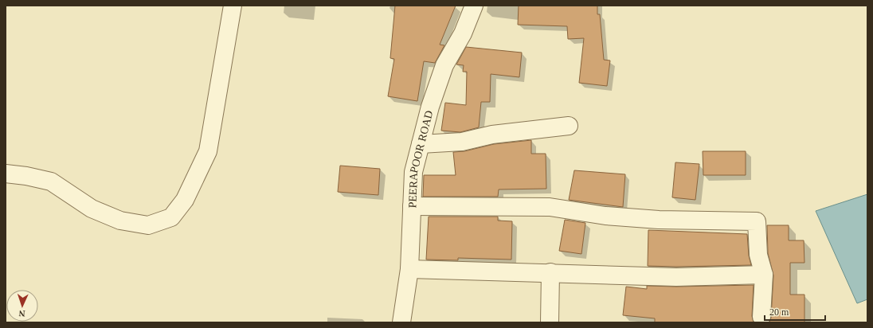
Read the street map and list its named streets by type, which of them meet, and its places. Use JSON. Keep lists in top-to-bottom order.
{
  "streets": {
    "street": ["PEERAPOOR ROAD"]
  },
  "scale_bar": "20 m",
  "north": "bottom"
}
